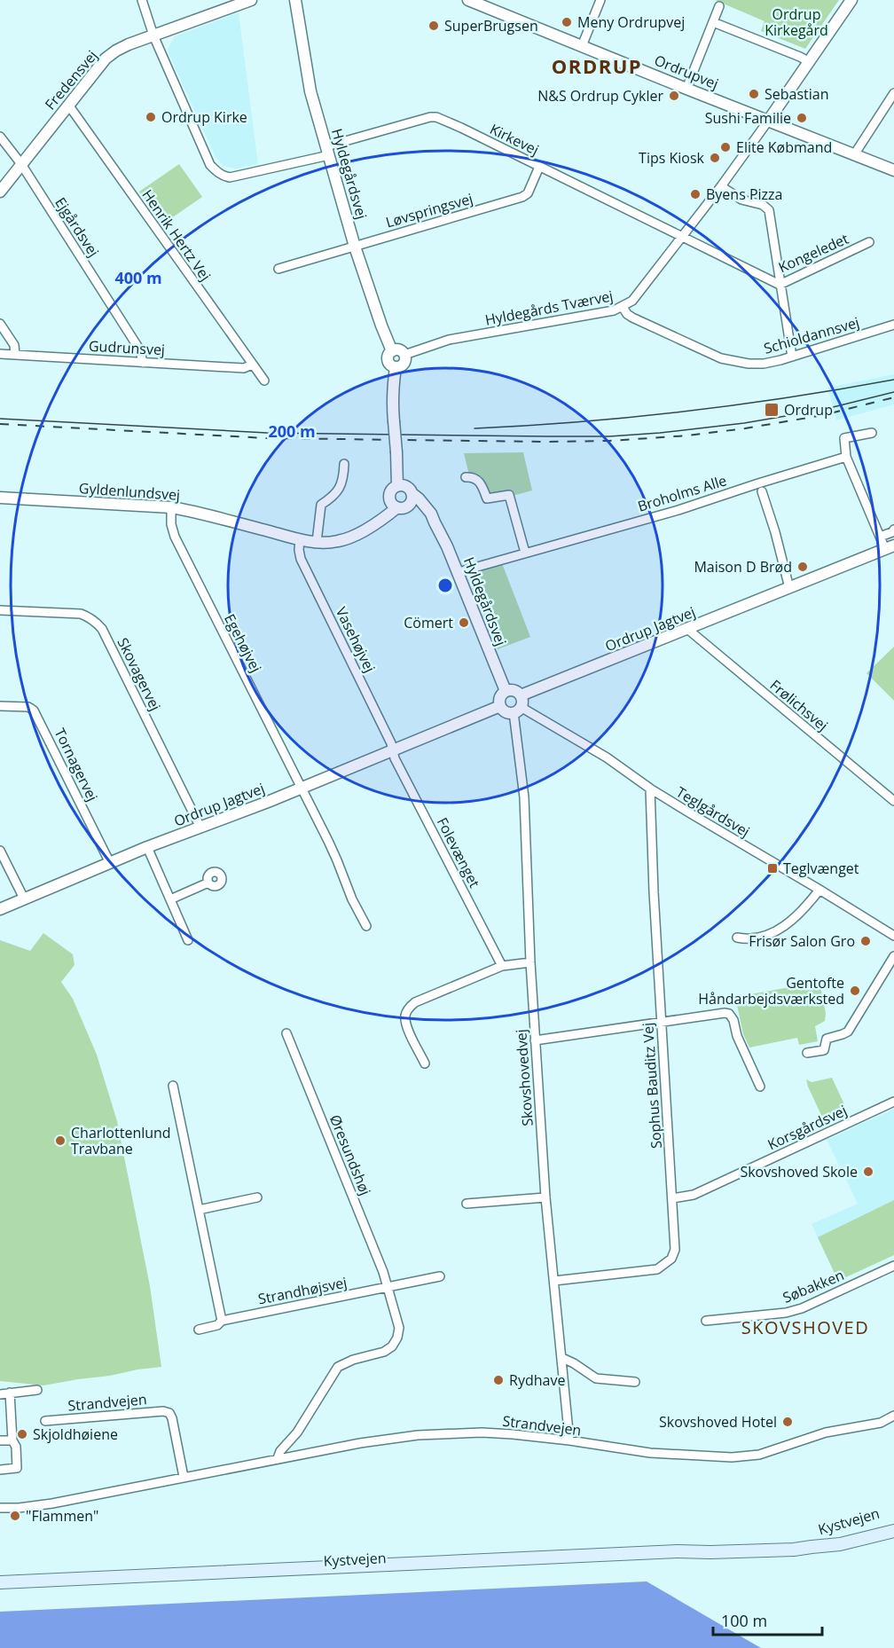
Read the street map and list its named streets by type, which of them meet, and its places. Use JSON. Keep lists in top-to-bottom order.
{
  "streets": {
    "main road": ["Kystvejen"],
    "street": [
      "Ordrupvej",
      "Fredensvej",
      "Kirkevej",
      "Hyldegårdsvej",
      "Løvspringsvej",
      "Ejgårdsvej",
      "Henrik Hertz Vej",
      "Kongeledet",
      "Hyldegårds Tværvej",
      "Schioldannsvej",
      "Gudrunsvej",
      "Gyldenlundsvej",
      "Broholms Alle",
      "Ordrup Jagtvej",
      "Vasehøjvej",
      "Egehøjvej",
      "Skovagervej",
      "Frølichsvej",
      "Tornagervej",
      "Teglgårdsvej",
      "Folevænget",
      "Skovshovedvej",
      "Sophus Bauditz Vej",
      "Korsgårdsvej",
      "Øresundshøj",
      "Søbakken",
      "Strandhøjsvej",
      "Strandvejen"
    ]
  },
  "crossings": [
    ["Ordrupvej", "Hyldegårds Tværvej"],
    ["Fredensvej", "Kirkevej"],
    ["Fredensvej", "Ejgårdsvej"],
    ["Fredensvej", "Henrik Hertz Vej"],
    ["Kirkevej", "Hyldegårdsvej"],
    ["Kirkevej", "Løvspringsvej"],
    ["Kirkevej", "Kongeledet"],
    ["Kirkevej", "Hyldegårds Tværvej"],
    ["Hyldegårdsvej", "Løvspringsvej"],
    ["Hyldegårdsvej", "Hyldegårds Tværvej"],
    ["Hyldegårdsvej", "Gyldenlundsvej"],
    ["Hyldegårdsvej", "Broholms Alle"],
    ["Hyldegårdsvej", "Ordrup Jagtvej"],
    ["Hyldegårdsvej", "Teglgårdsvej"],
    ["Hyldegårdsvej", "Skovshovedvej"],
    ["Ejgårdsvej", "Gudrunsvej"],
    ["Henrik Hertz Vej", "Gudrunsvej"],
    ["Kongeledet", "Hyldegårds Tværvej"],
    ["Hyldegårds Tværvej", "Schioldannsvej"],
    ["Gyldenlundsvej", "Vasehøjvej"],
    ["Gyldenlundsvej", "Egehøjvej"],
    ["Ordrup Jagtvej", "Vasehøjvej"],
    ["Ordrup Jagtvej", "Egehøjvej"],
    ["Ordrup Jagtvej", "Skovagervej"],
    ["Ordrup Jagtvej", "Frølichsvej"],
    ["Ordrup Jagtvej", "Tornagervej"],
    ["Ordrup Jagtvej", "Teglgårdsvej"],
    ["Ordrup Jagtvej", "Folevænget"],
    ["Ordrup Jagtvej", "Skovshovedvej"],
    ["Vasehøjvej", "Folevænget"],
    ["Teglgårdsvej", "Skovshovedvej"],
    ["Teglgårdsvej", "Sophus Bauditz Vej"],
    ["Skovshovedvej", "Sophus Bauditz Vej"],
    ["Skovshovedvej", "Strandvejen"],
    ["Sophus Bauditz Vej", "Korsgårdsvej"],
    ["Øresundshøj", "Strandhøjsvej"],
    ["Øresundshøj", "Strandvejen"]
  ],
  "districts": ["ORDRUP", "SKOVSHOVED"],
  "parks": ["Ordrup Kirkegård"],
  "places": {
    "other": [
      "Meny Ordrupvej",
      "SuperBrugsen",
      "Sebastian",
      "N&S Ordrup Cykler",
      "Ordrup Kirke",
      "Sushi Familie",
      "Elite Købmand",
      "Tips Kiosk",
      "Byens Pizza",
      "Maison D Brød",
      "Cömert",
      "Frisør Salon Gro",
      "Gentofte Håndarbejdsværksted",
      "Charlottenlund Travbane",
      "Skovshoved Skole",
      "Rydhave",
      "Skovshoved Hotel",
      "Skjoldhøiene",
      "\"Flammen\""
    ],
    "transit": ["Ordrup", "Teglvænget"]
  },
  "scale_bar": "100 m",
  "rings": ["400 m", "200 m"]
}
